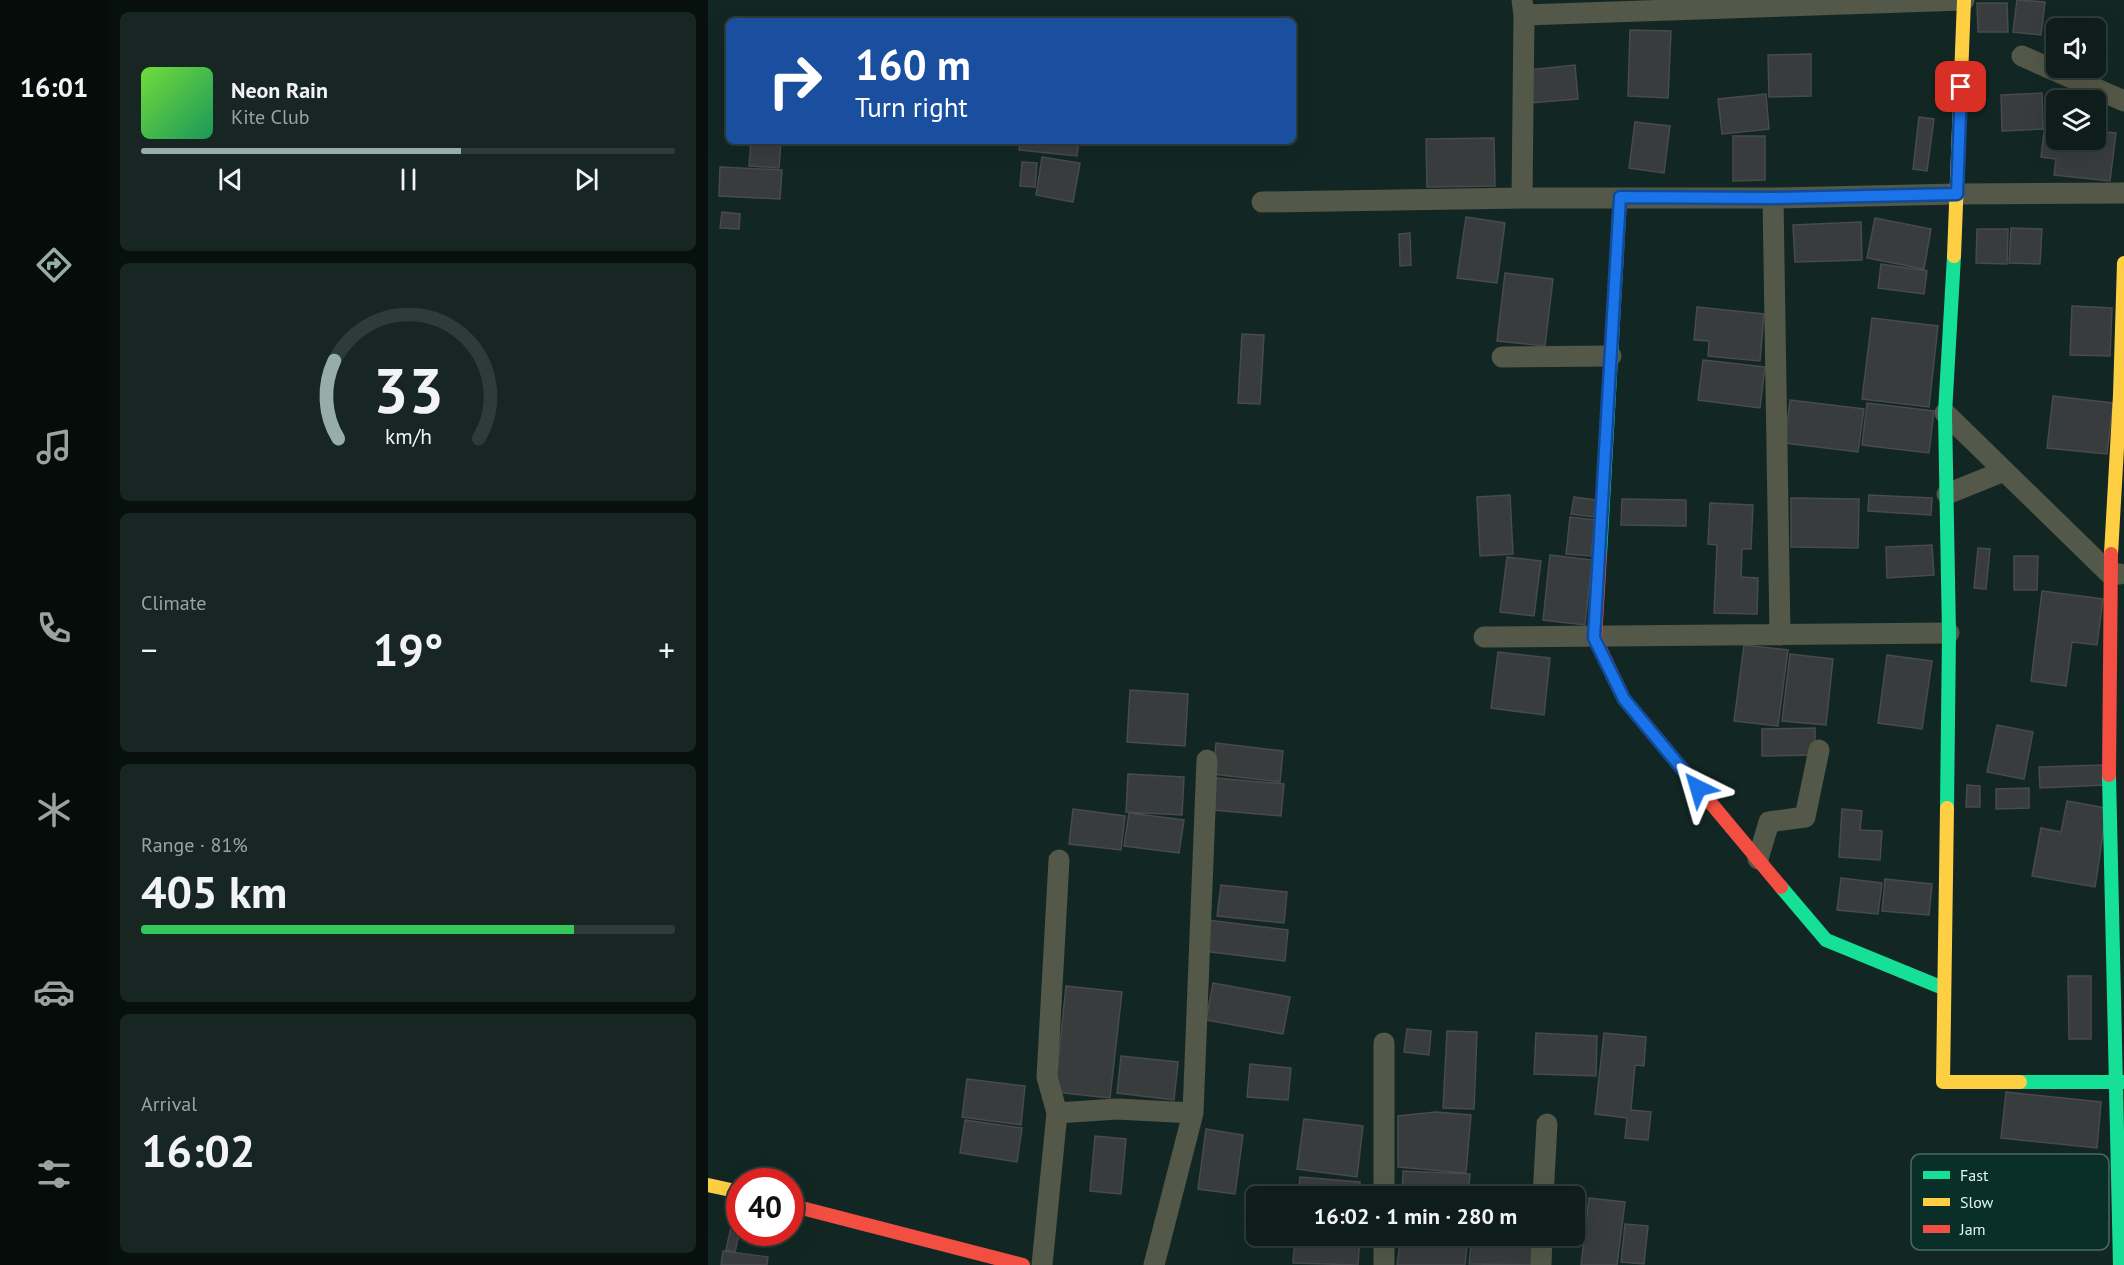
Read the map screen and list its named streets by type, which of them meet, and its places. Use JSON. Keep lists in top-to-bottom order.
{
  "legend": ["Fast", "Slow", "Jam"],
  "page": {
    "tabs": "16:01",
    "turn": ["160 m", "Turn right"],
    "song": ["Neon Rain", "Kite Club"],
    "tile": [
      "Climate",
      ["Range · 81%", "405 km"],
      ["Arrival", "16:02"]
    ],
    "heat": ["−", "19°", "+"],
    "limit": "40",
    "trip": "16:02 · 1 min · 280 m",
    "gauge": ["33", "km/h"]
  }
}
